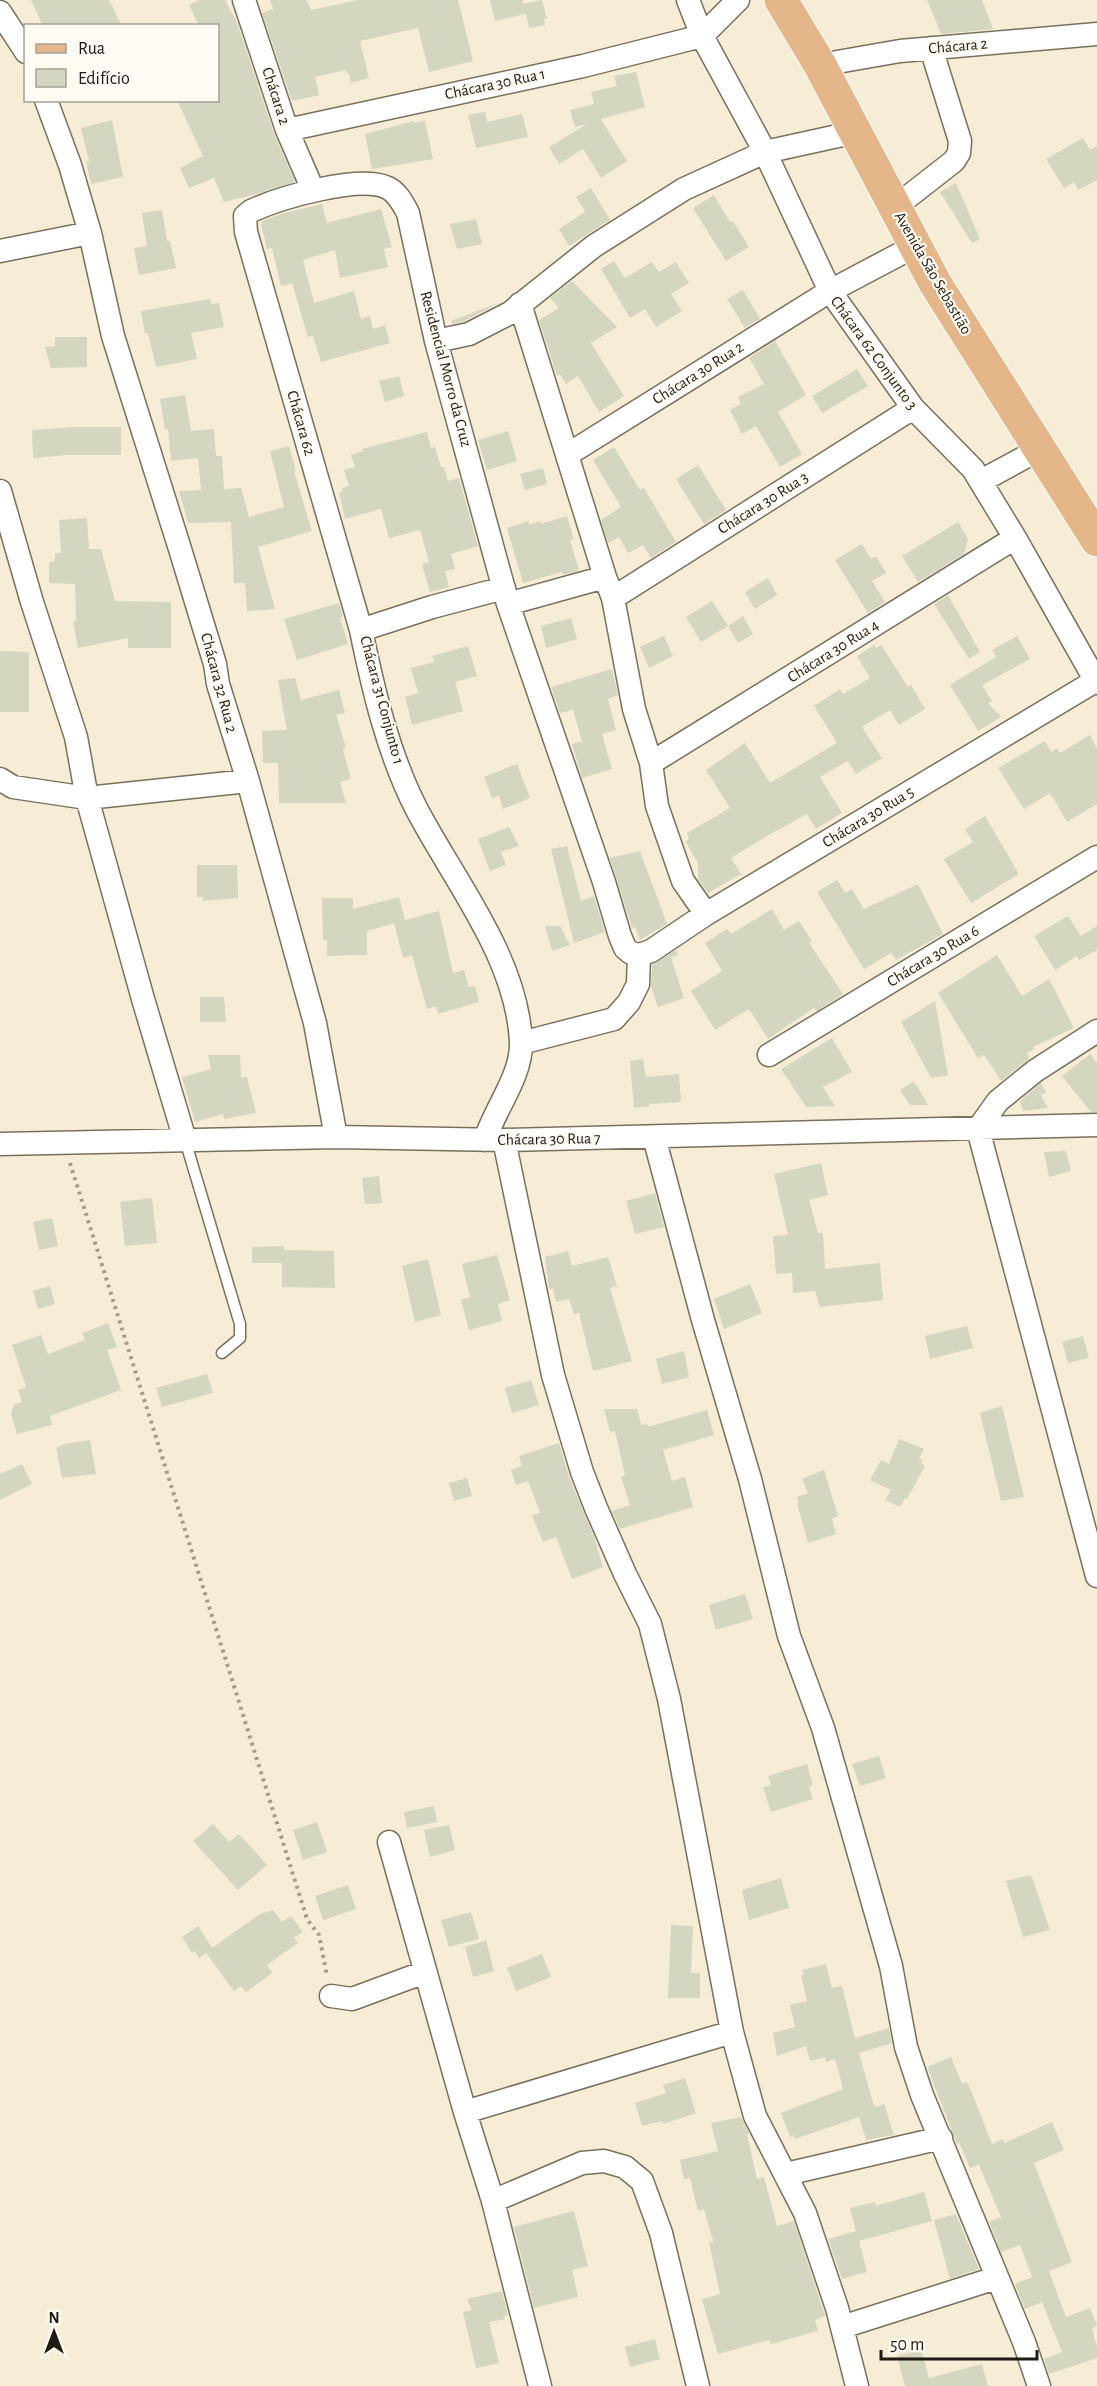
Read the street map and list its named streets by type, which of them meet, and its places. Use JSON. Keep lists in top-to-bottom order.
{
  "streets": {
    "main road": ["Avenida São Sebastião"],
    "street": [
      "Chácara 2",
      "Chácara 30 Rua 1",
      "Chácara 62 Conjunto 3",
      "Residencial Morro da Cruz",
      "Chácara 30 Rua 2",
      "Chácara 62",
      "Chácara 30 Rua 3",
      "Chácara 30 Rua 4",
      "Chácara 32 Rua 2",
      "Chácara 31 Conjunto 1",
      "Chácara 30 Rua 5",
      "Chácara 30 Rua 6",
      "Chácara 30 Rua 7"
    ]
  },
  "crossings": [
    ["Chácara 2", "Chácara 30 Rua 1"],
    ["Chácara 2", "Avenida São Sebastião"],
    ["Chácara 2", "Residencial Morro da Cruz"],
    ["Chácara 30 Rua 1", "Chácara 62 Conjunto 3"],
    ["Avenida São Sebastião", "Chácara 30 Rua 2"],
    ["Chácara 62 Conjunto 3", "Chácara 30 Rua 2"],
    ["Chácara 62 Conjunto 3", "Chácara 30 Rua 3"],
    ["Chácara 62 Conjunto 3", "Chácara 30 Rua 4"],
    ["Chácara 62 Conjunto 3", "Chácara 30 Rua 5"],
    ["Residencial Morro da Cruz", "Chácara 62"],
    ["Residencial Morro da Cruz", "Chácara 31 Conjunto 1"],
    ["Chácara 62", "Chácara 31 Conjunto 1"],
    ["Chácara 32 Rua 2", "Chácara 30 Rua 7"]
  ],
  "legend": ["Rua", "Edifício"],
  "scale_bar": "50 m",
  "north": "top"
}
